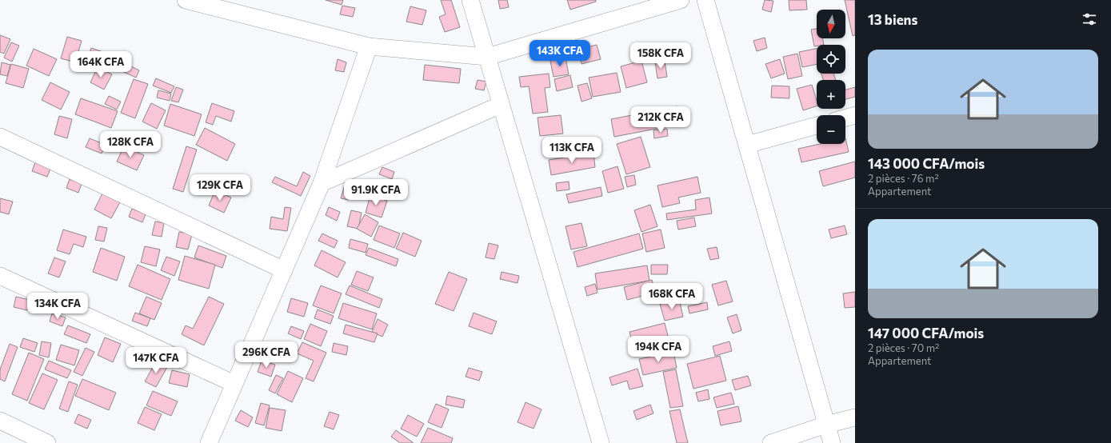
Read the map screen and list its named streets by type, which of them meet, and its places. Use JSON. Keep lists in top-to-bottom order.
{
  "north": "bottom",
  "page": {
    "heading": "13 biens",
    "map_buttons": ["+", "−"],
    "list": [
      {
        "name": "143 000 CFA/mois",
        "note": "2 pièces · 76 m² · Appartement"
      },
      {
        "name": "147 000 CFA/mois",
        "note": "2 pièces · 70 m² · Appartement"
      }
    ],
    "price": [
      "143K CFA",
      "158K CFA",
      "164K CFA",
      "212K CFA",
      "128K CFA",
      "113K CFA",
      "129K CFA",
      "91.9K CFA",
      "168K CFA",
      "134K CFA",
      "194K CFA",
      "296K CFA",
      "147K CFA"
    ]
  }
}
